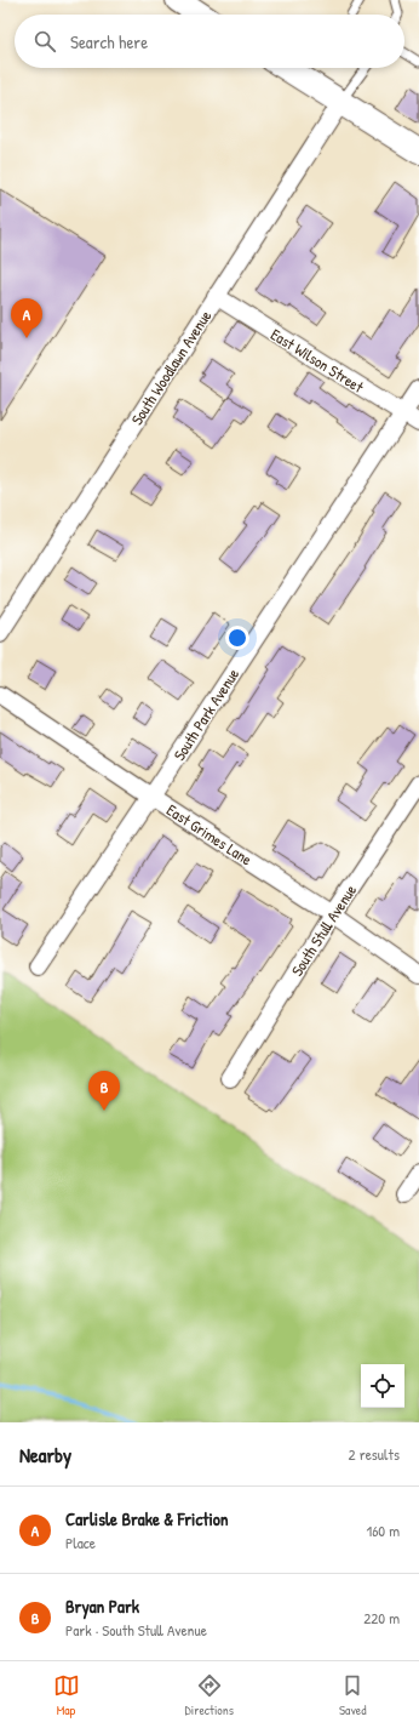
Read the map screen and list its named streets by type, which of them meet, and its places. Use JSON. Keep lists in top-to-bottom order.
{
  "streets": {
    "street": [
      "East Wilson Street",
      "South Woodlawn Avenue",
      "South Park Avenue",
      "East Grimes Lane",
      "South Stull Avenue"
    ]
  },
  "crossings": [
    ["East Wilson Street", "South Woodlawn Avenue"],
    ["East Wilson Street", "South Park Avenue"],
    ["South Park Avenue", "East Grimes Lane"],
    ["East Grimes Lane", "South Stull Avenue"]
  ],
  "page": {
    "search": "Search here",
    "pins": ["A", "B"],
    "heading": ["Nearby", "2 results"],
    "list": [
      {
        "mark": "A",
        "name": "Carlisle Brake & Friction",
        "note": "Place",
        "value": "160 m"
      },
      {
        "mark": "B",
        "name": "Bryan Park",
        "note": "Park · South Stull Avenue",
        "value": "220 m"
      }
    ],
    "nav": ["Map", "Directions", "Saved"]
  }
}
